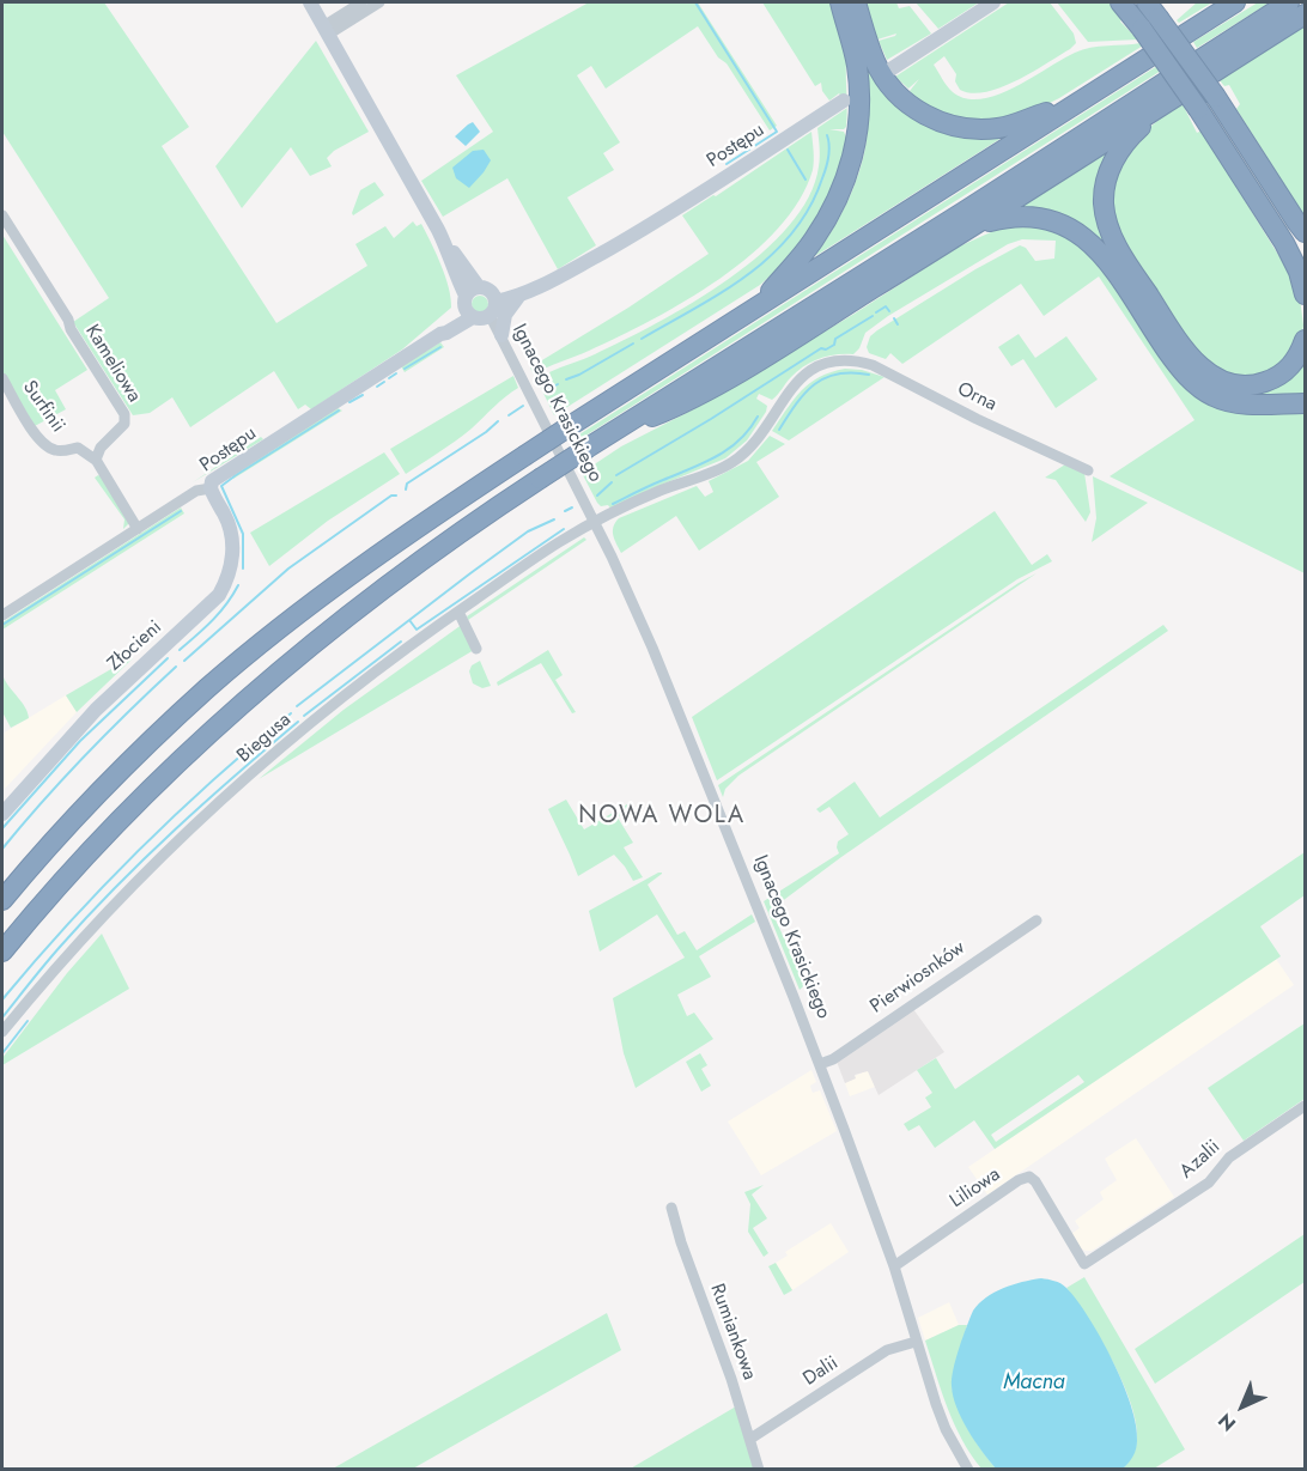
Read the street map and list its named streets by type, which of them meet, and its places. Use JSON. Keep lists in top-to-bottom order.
{
  "streets": {
    "street": [
      "Postępu",
      "Kameliowa",
      "Orna",
      "Ignacego Krasickiego",
      "Surfinii",
      "Złocieni",
      "Biegusa",
      "Pierwiosnków",
      "Azalii",
      "Liliowa",
      "Rumiankowa",
      "Dalii"
    ]
  },
  "crossings": [
    ["Postępu", "Ignacego Krasickiego"],
    ["Postępu", "Złocieni"],
    ["Kameliowa", "Surfinii"],
    ["Orna", "Biegusa"],
    ["Ignacego Krasickiego", "Biegusa"],
    ["Ignacego Krasickiego", "Pierwiosnków"],
    ["Ignacego Krasickiego", "Liliowa"],
    ["Ignacego Krasickiego", "Dalii"],
    ["Azalii", "Liliowa"],
    ["Rumiankowa", "Dalii"]
  ],
  "districts": ["NOWA WOLA"],
  "water": ["Macna"],
  "north": "bottom left"
}
